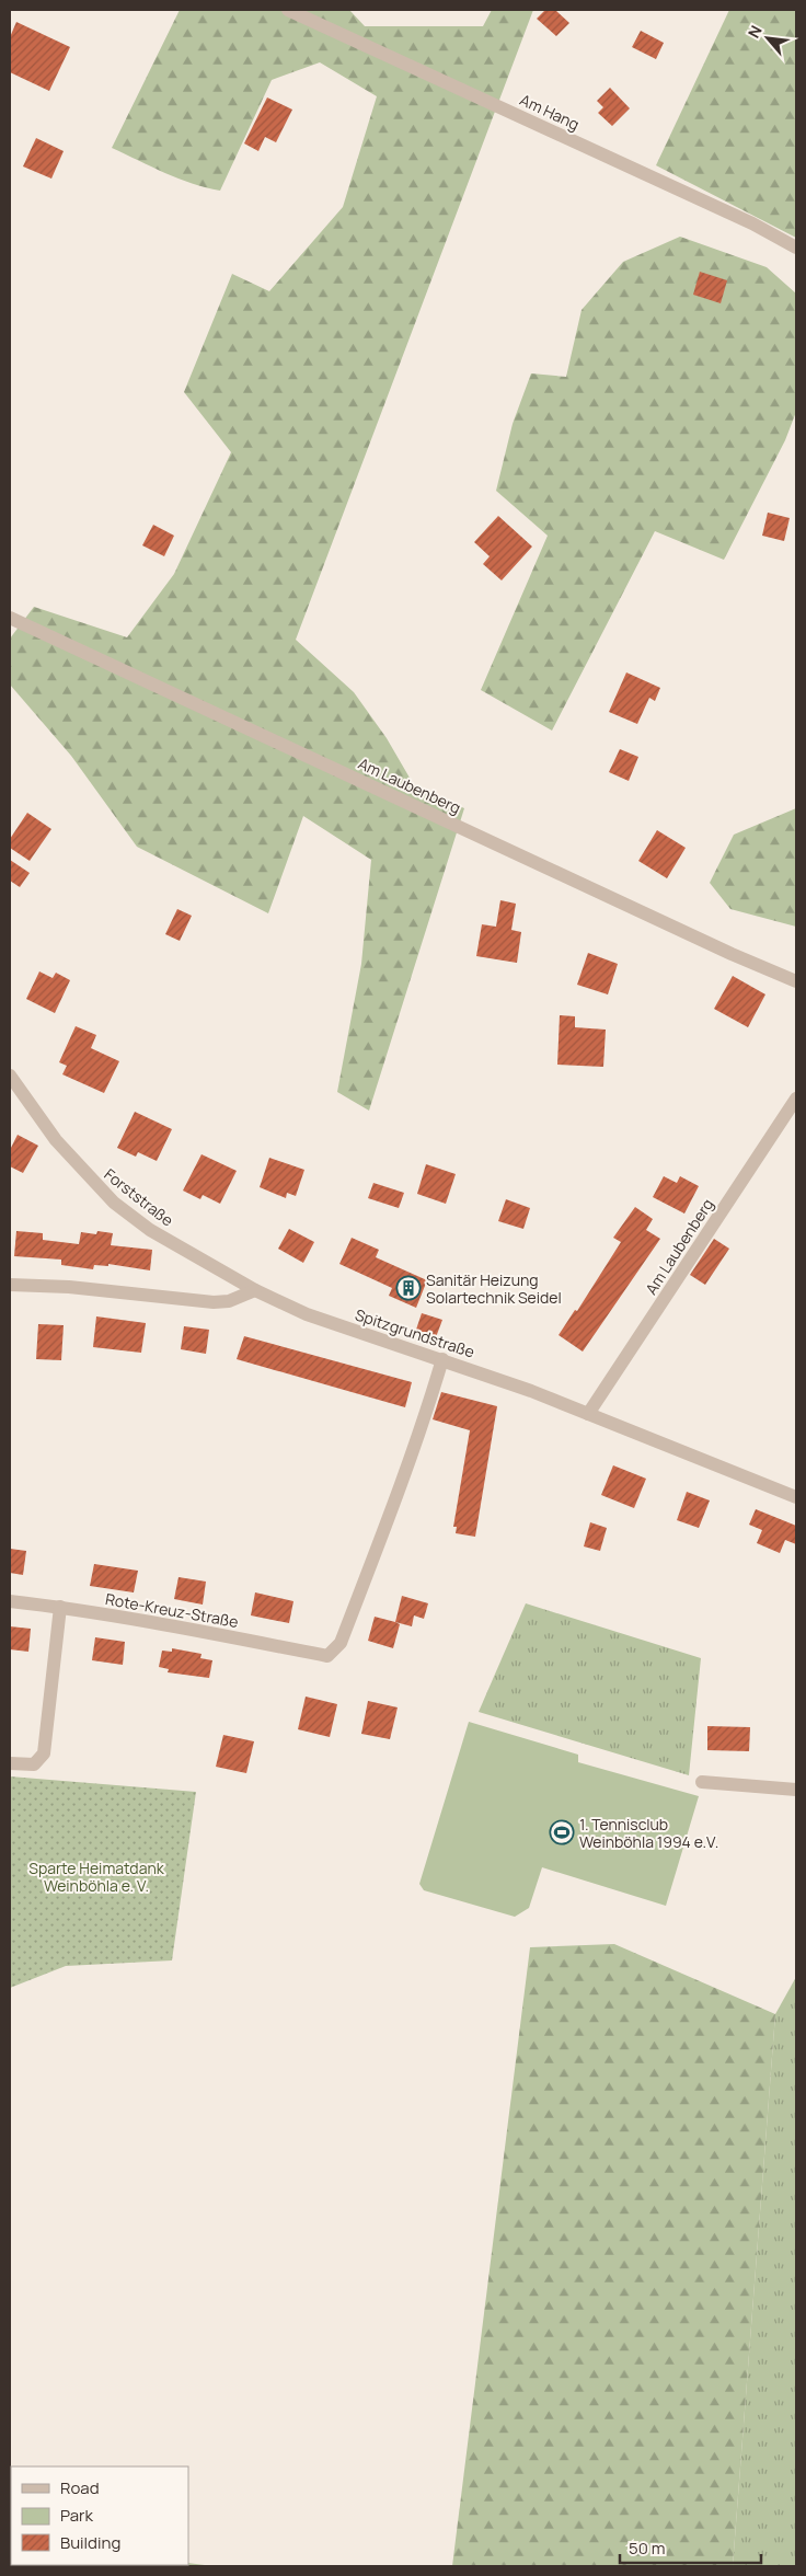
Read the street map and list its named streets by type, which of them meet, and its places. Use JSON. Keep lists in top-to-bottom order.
{
  "streets": {
    "street": [
      "Am Hang",
      "Am Laubenberg",
      "Forststraße",
      "Spitzgrundstraße",
      "Rote-Kreuz-Straße"
    ]
  },
  "crossings": [
    ["Am Laubenberg", "Spitzgrundstraße"],
    ["Forststraße", "Spitzgrundstraße"],
    ["Spitzgrundstraße", "Rote-Kreuz-Straße"]
  ],
  "parks": ["Sparte Heimatdank Weinböhla e. V."],
  "places": {
    "building": ["Sanitär Heizung Solartechnik Seidel"],
    "sports": ["1. Tennisclub Weinböhla 1994 e.V."]
  },
  "legend": ["Road", "Park", "Building"],
  "scale_bar": "50 m",
  "north": "top left"
}
